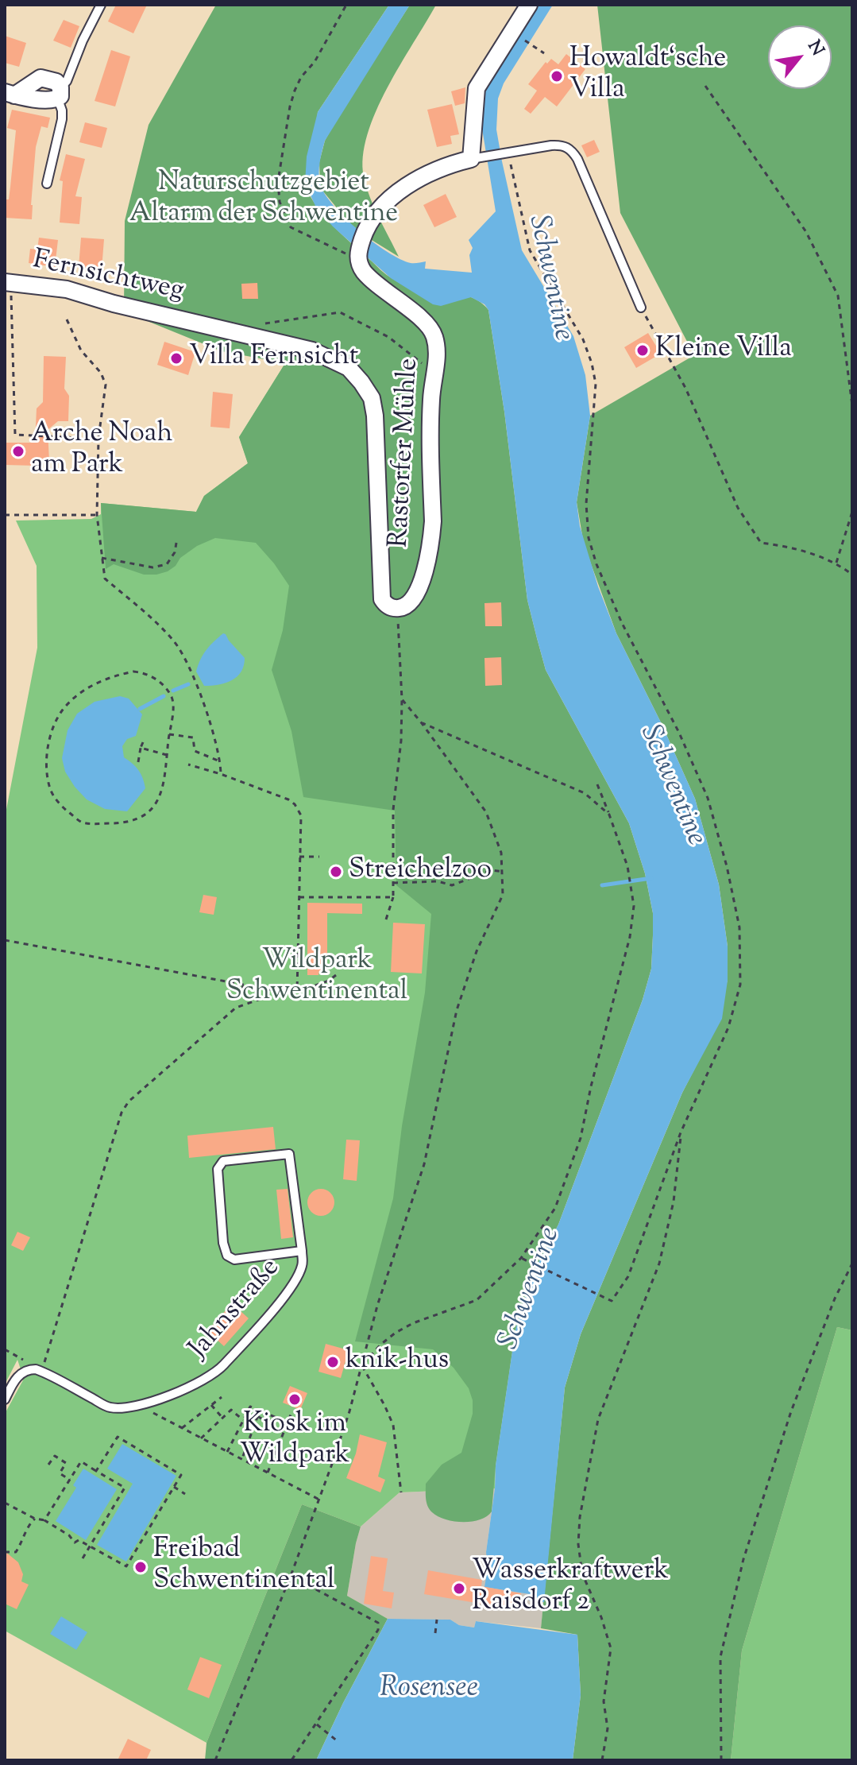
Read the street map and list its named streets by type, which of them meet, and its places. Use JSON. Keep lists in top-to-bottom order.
{
  "streets": {
    "street": ["Fernsichtweg", "Rastorfer Mühle"],
    "lane": ["Jahnstraße"]
  },
  "crossings": [
    ["Fernsichtweg", "Rastorfer Mühle"]
  ],
  "water": ["Schwentine", "Rosensee"],
  "parks": ["Naturschutzgebiet Altarm der Schwentine", "Wildpark Schwentinental"],
  "places": [
    "Howaldt‘sche Villa",
    "Kleine Villa",
    "Villa Fernsicht",
    "Arche Noah am Park",
    "Streichelzoo",
    "knik-hus",
    "Kiosk im Wildpark",
    "Freibad Schwentinental",
    "Wasserkraftwerk Raisdorf 2"
  ],
  "north": "top right"
}
